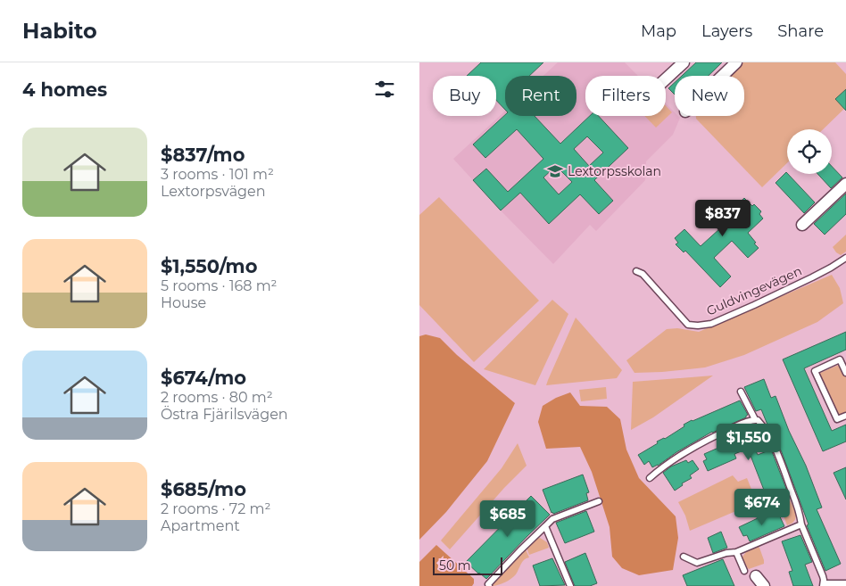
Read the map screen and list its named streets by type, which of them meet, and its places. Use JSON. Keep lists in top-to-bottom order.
{
  "streets": {
    "lane": ["Guldvingevägen"]
  },
  "places": {
    "school or university": ["Lextorpsskolan"]
  },
  "scale_bar": "50 m",
  "page": {
    "header": "Habito",
    "nav": ["Map", "Layers", "Share"],
    "heading": "4 homes",
    "chip": [
      "Buy",
      "Rent",
      "Filters",
      "New"
    ],
    "list": [
      {
        "name": "$837/mo",
        "note": "3 rooms · 101 m² · Lextorpsvägen"
      },
      {
        "name": "$1,550/mo",
        "note": "5 rooms · 168 m² · House"
      },
      {
        "name": "$674/mo",
        "note": "2 rooms · 80 m² · Östra Fjärilsvägen"
      },
      {
        "name": "$685/mo",
        "note": "2 rooms · 72 m² · Apartment"
      }
    ],
    "price": [
      "$837",
      "$1,550",
      "$674",
      "$685"
    ],
    "scale": "50 m"
  }
}
